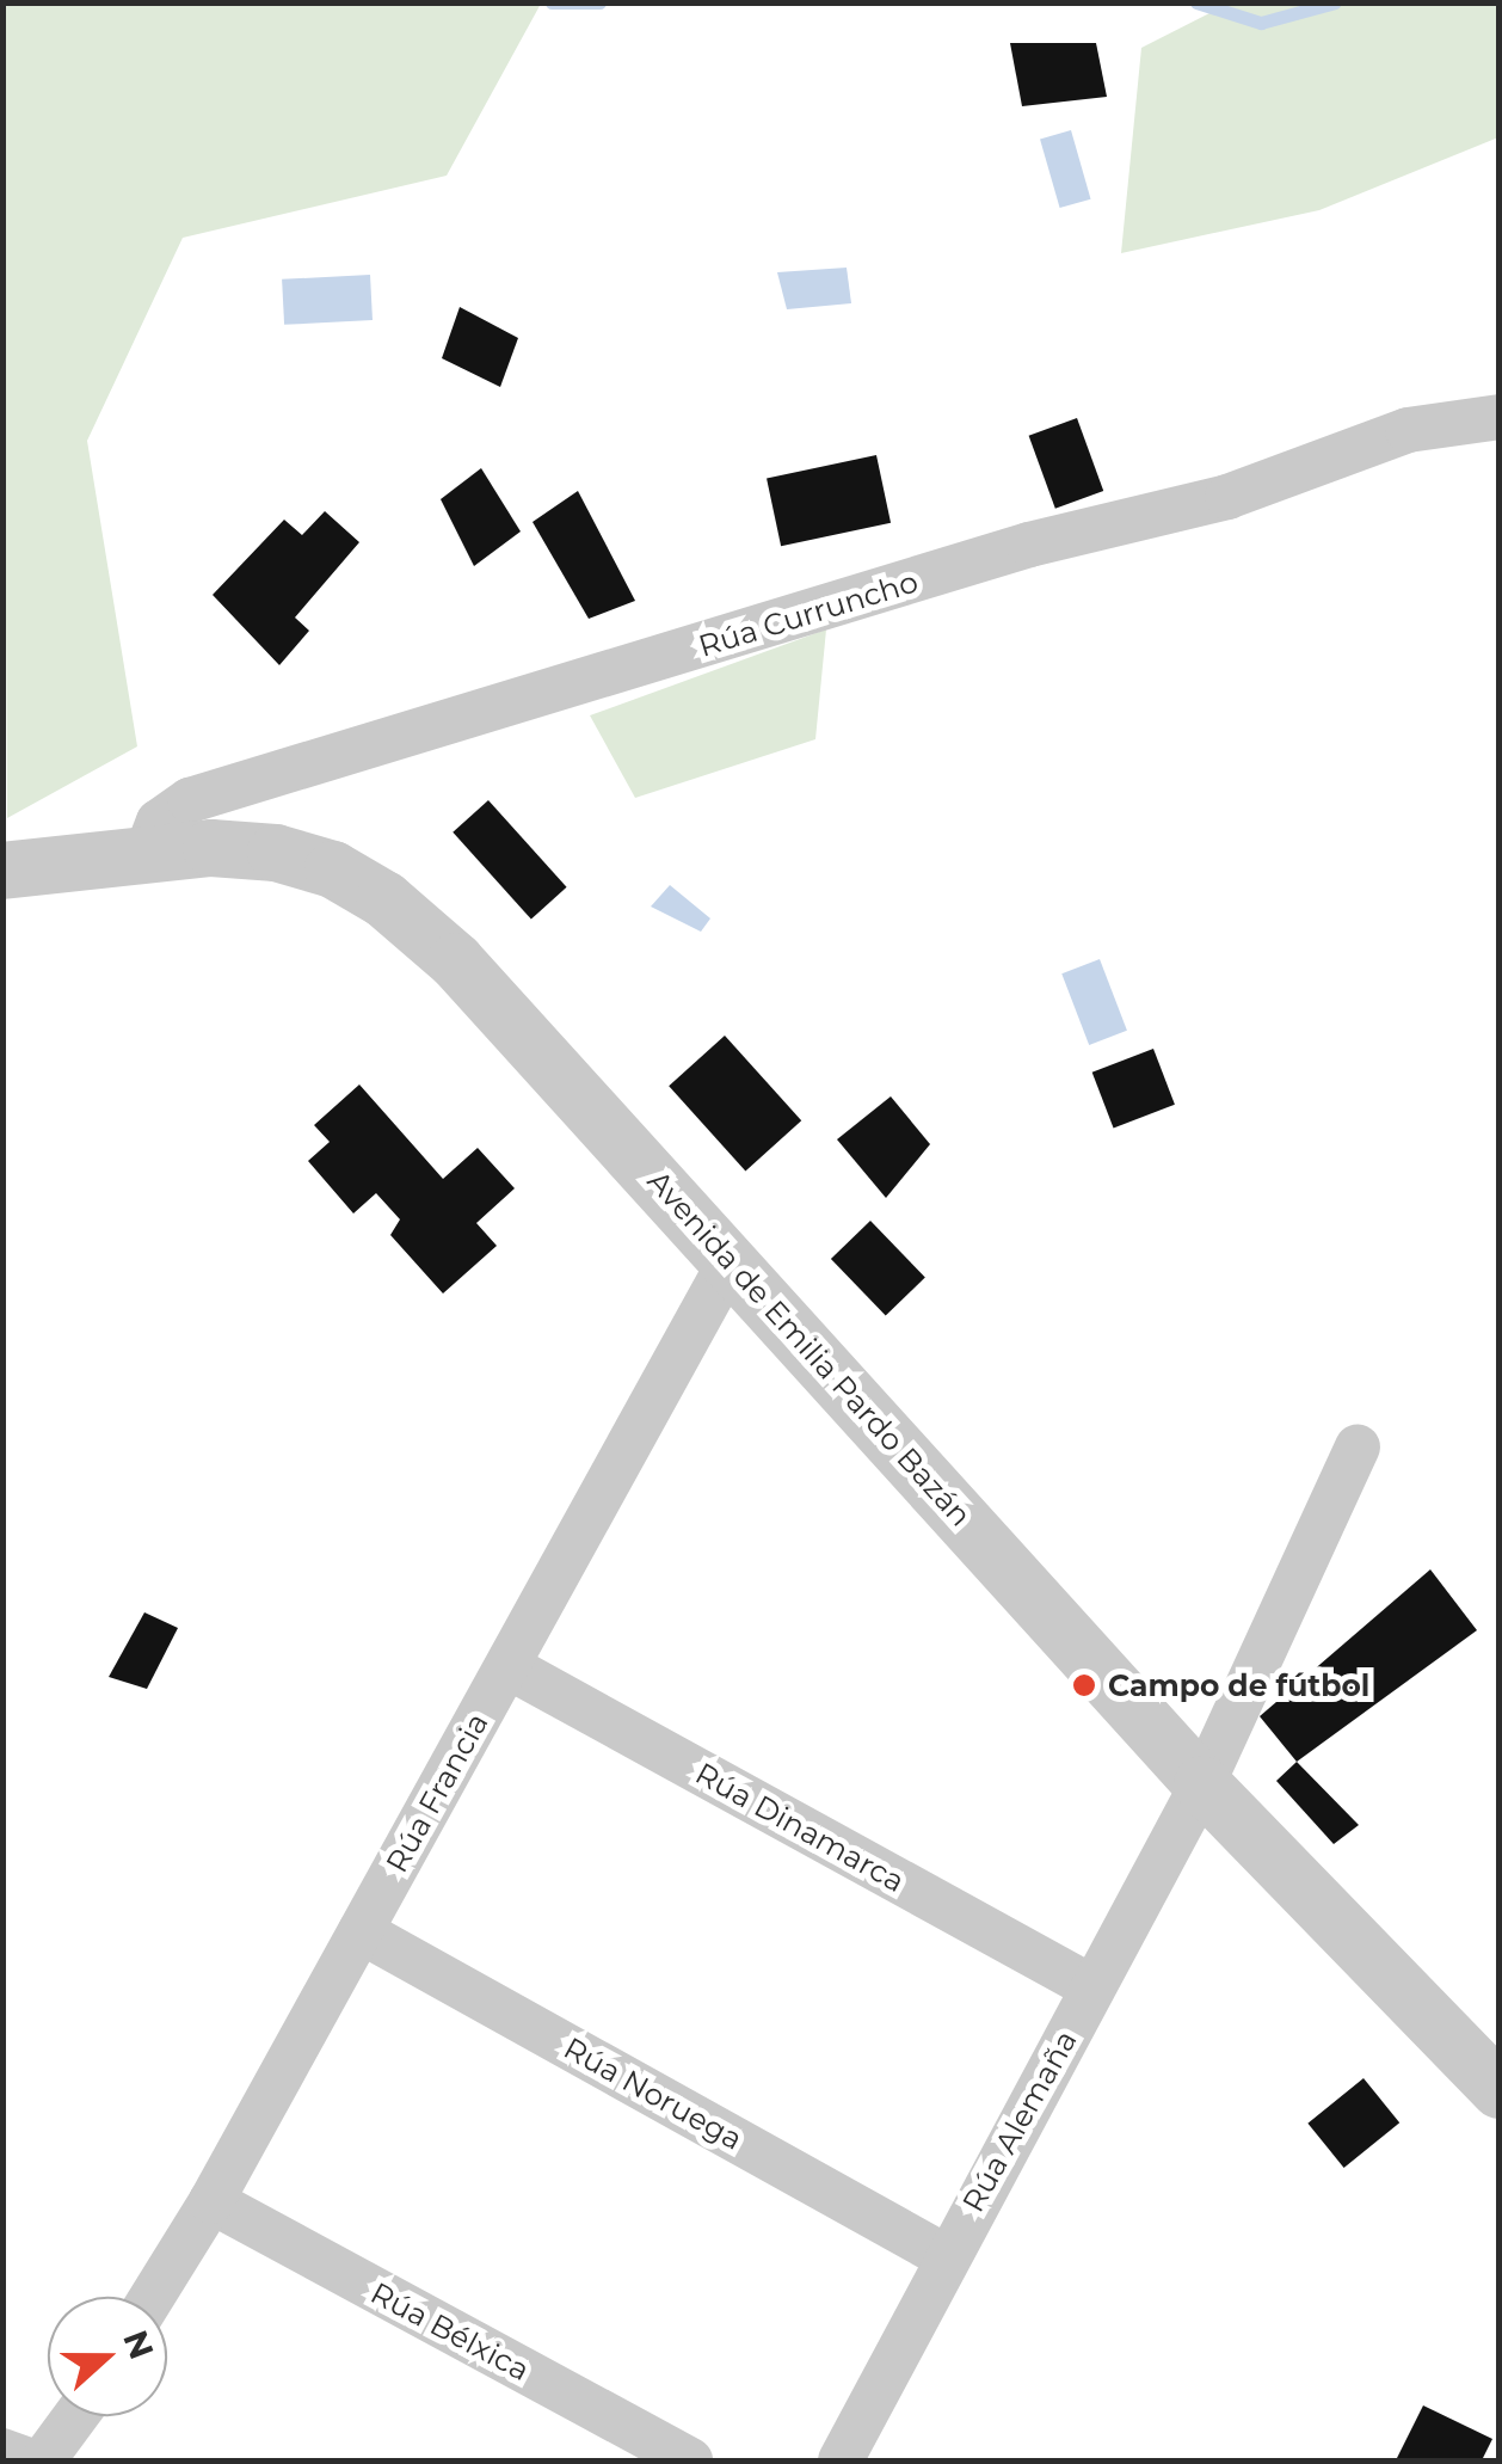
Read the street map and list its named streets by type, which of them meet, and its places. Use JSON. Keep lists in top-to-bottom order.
{
  "streets": {
    "street": [
      "Rúa Curruncho",
      "Avenida de Emilia Pardo Bazán",
      "Rúa Francia",
      "Rúa Dinamarca",
      "Rúa Noruega",
      "Rúa Alemaña",
      "Rúa Bélxica"
    ]
  },
  "crossings": [
    ["Rúa Curruncho", "Avenida de Emilia Pardo Bazán"],
    ["Avenida de Emilia Pardo Bazán", "Rúa Francia"],
    ["Avenida de Emilia Pardo Bazán", "Rúa Alemaña"],
    ["Rúa Francia", "Rúa Dinamarca"],
    ["Rúa Francia", "Rúa Noruega"],
    ["Rúa Francia", "Rúa Bélxica"],
    ["Rúa Dinamarca", "Rúa Alemaña"],
    ["Rúa Noruega", "Rúa Alemaña"]
  ],
  "places": ["Campo de fútbol"],
  "north": "right"
}
